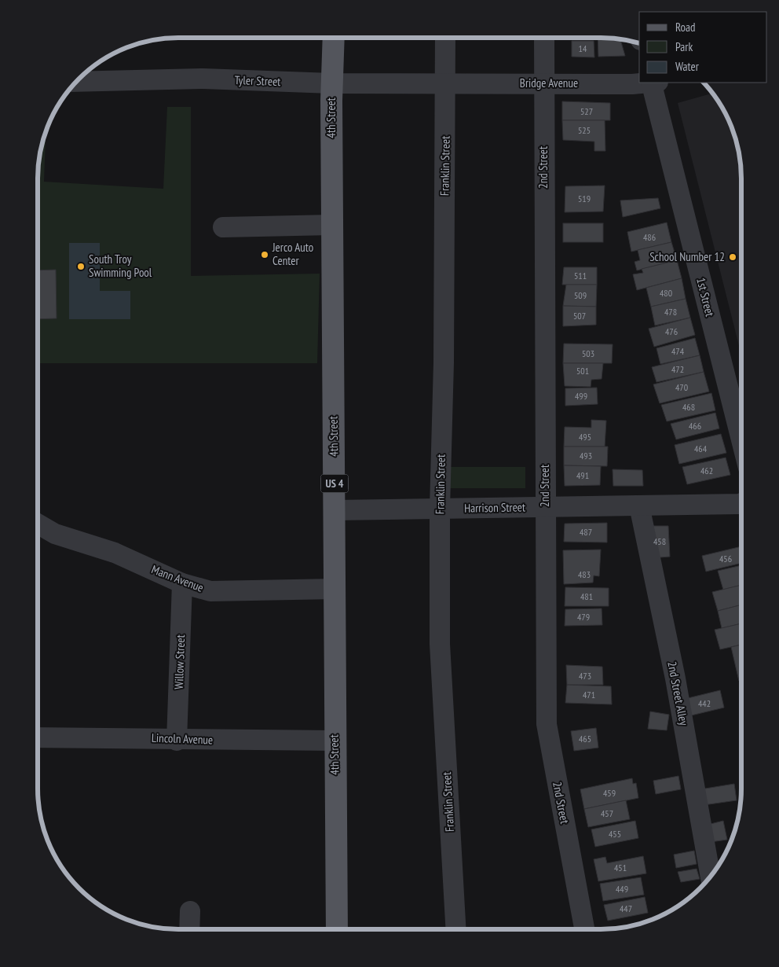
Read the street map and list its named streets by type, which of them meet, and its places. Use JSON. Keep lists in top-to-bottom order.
{
  "streets": {
    "main road": ["4th Street", "US 4"],
    "street": [
      "Tyler Street",
      "Bridge Avenue",
      "Franklin Street",
      "2nd Street",
      "1st Street",
      "Harrison Street",
      "Mann Avenue",
      "Willow Street",
      "2nd Street Alley",
      "Lincoln Avenue"
    ]
  },
  "crossings": [
    ["Tyler Street", "Bridge Avenue"],
    ["Tyler Street", "4th Street"],
    ["Tyler Street", "Franklin Street"],
    ["Bridge Avenue", "Franklin Street"],
    ["Bridge Avenue", "2nd Street"],
    ["4th Street", "Harrison Street"],
    ["4th Street", "Mann Avenue"],
    ["4th Street", "Lincoln Avenue"],
    ["Franklin Street", "Harrison Street"],
    ["2nd Street", "Harrison Street"],
    ["Harrison Street", "2nd Street Alley"],
    ["Mann Avenue", "Willow Street"],
    ["Willow Street", "Lincoln Avenue"]
  ],
  "places": ["Jerco Auto Center", "School Number 12", "South Troy Swimming Pool"],
  "house_numbers": [
    "14",
    "527",
    "525",
    "519",
    "486",
    "511",
    "480",
    "509",
    "478",
    "507",
    "476",
    "474",
    "503",
    "472",
    "501",
    "470",
    "499",
    "468",
    "466",
    "495",
    "464",
    "493",
    "462",
    "491",
    "487",
    "458",
    "456",
    "483",
    "481",
    "479",
    "473",
    "471",
    "442",
    "465",
    "459",
    "457",
    "455",
    "451",
    "449",
    "447"
  ],
  "legend": ["Road", "Park", "Water"]
}
